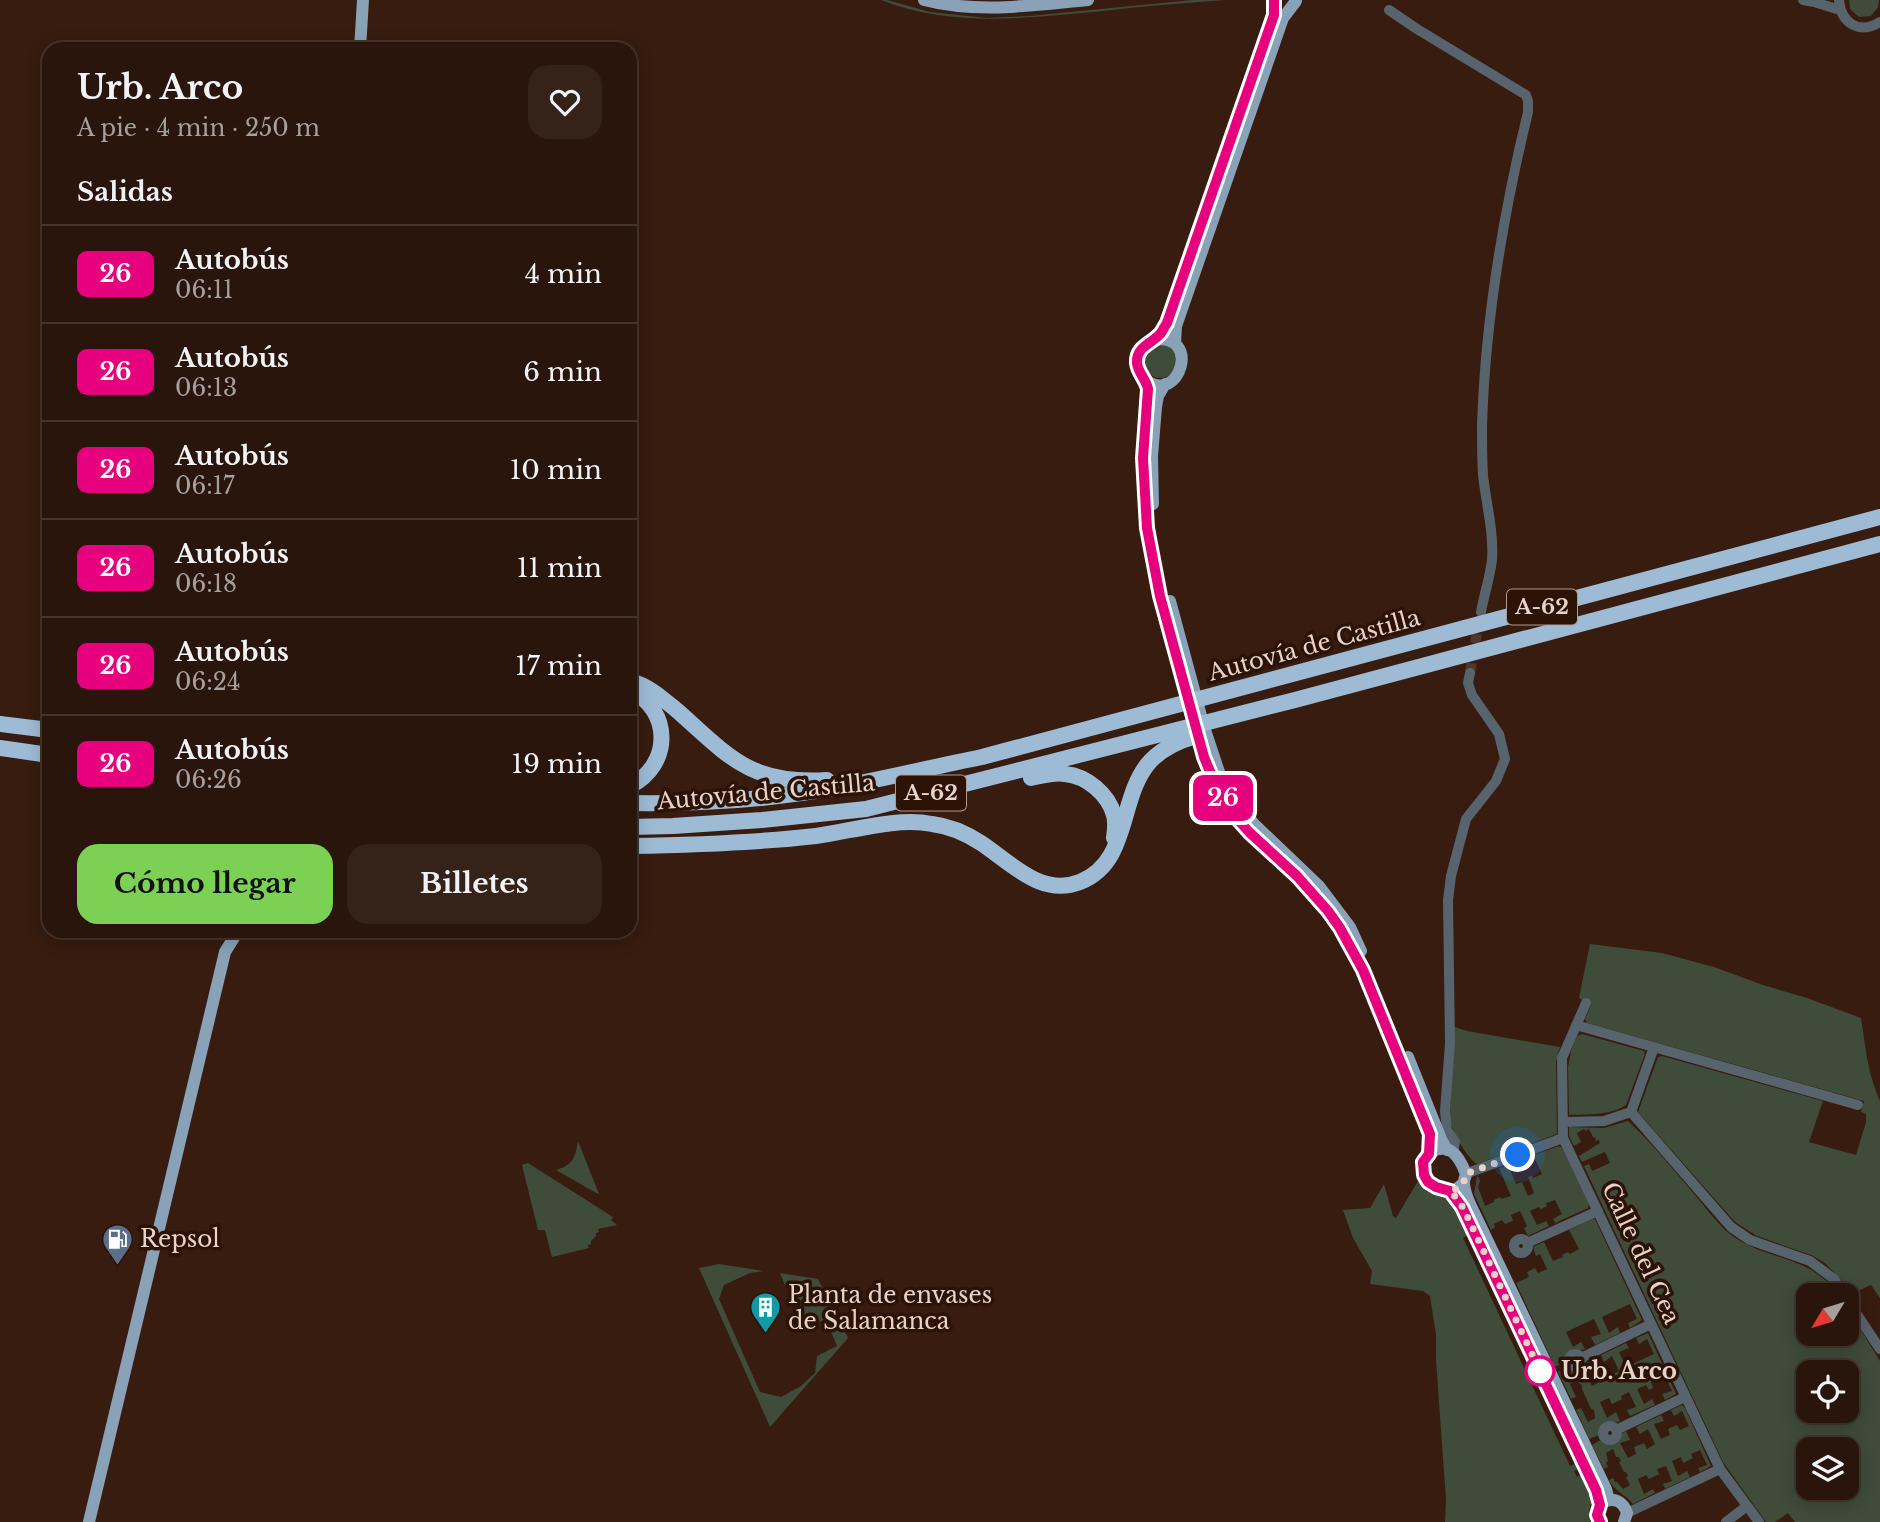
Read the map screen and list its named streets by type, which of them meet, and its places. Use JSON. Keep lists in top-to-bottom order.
{
  "streets": {
    "highway": ["A-62", "Autovía de Castilla"],
    "street": ["Calle del Cea"]
  },
  "places": {
    "fuel station": ["Repsol"],
    "building": ["Planta de envases de Salamanca"],
    "other": ["Urb. Arco"]
  },
  "lines": ["bus line 26"],
  "north": "bottom left",
  "page": {
    "on_map": "26",
    "heading": [
      ["Urb. Arco", "A pie · 4 min · 250 m"],
      "Salidas"
    ],
    "list": [
      {
        "mark": "26",
        "name": "Autobús",
        "note": "06:11",
        "value": "4 min"
      },
      {
        "mark": "26",
        "name": "Autobús",
        "note": "06:13",
        "value": "6 min"
      },
      {
        "mark": "26",
        "name": "Autobús",
        "note": "06:17",
        "value": "10 min"
      },
      {
        "mark": "26",
        "name": "Autobús",
        "note": "06:18",
        "value": "11 min"
      },
      {
        "mark": "26",
        "name": "Autobús",
        "note": "06:24",
        "value": "17 min"
      },
      {
        "mark": "26",
        "name": "Autobús",
        "note": "06:26",
        "value": "19 min"
      }
    ],
    "buttons": ["Cómo llegar", "Billetes"]
  }
}
